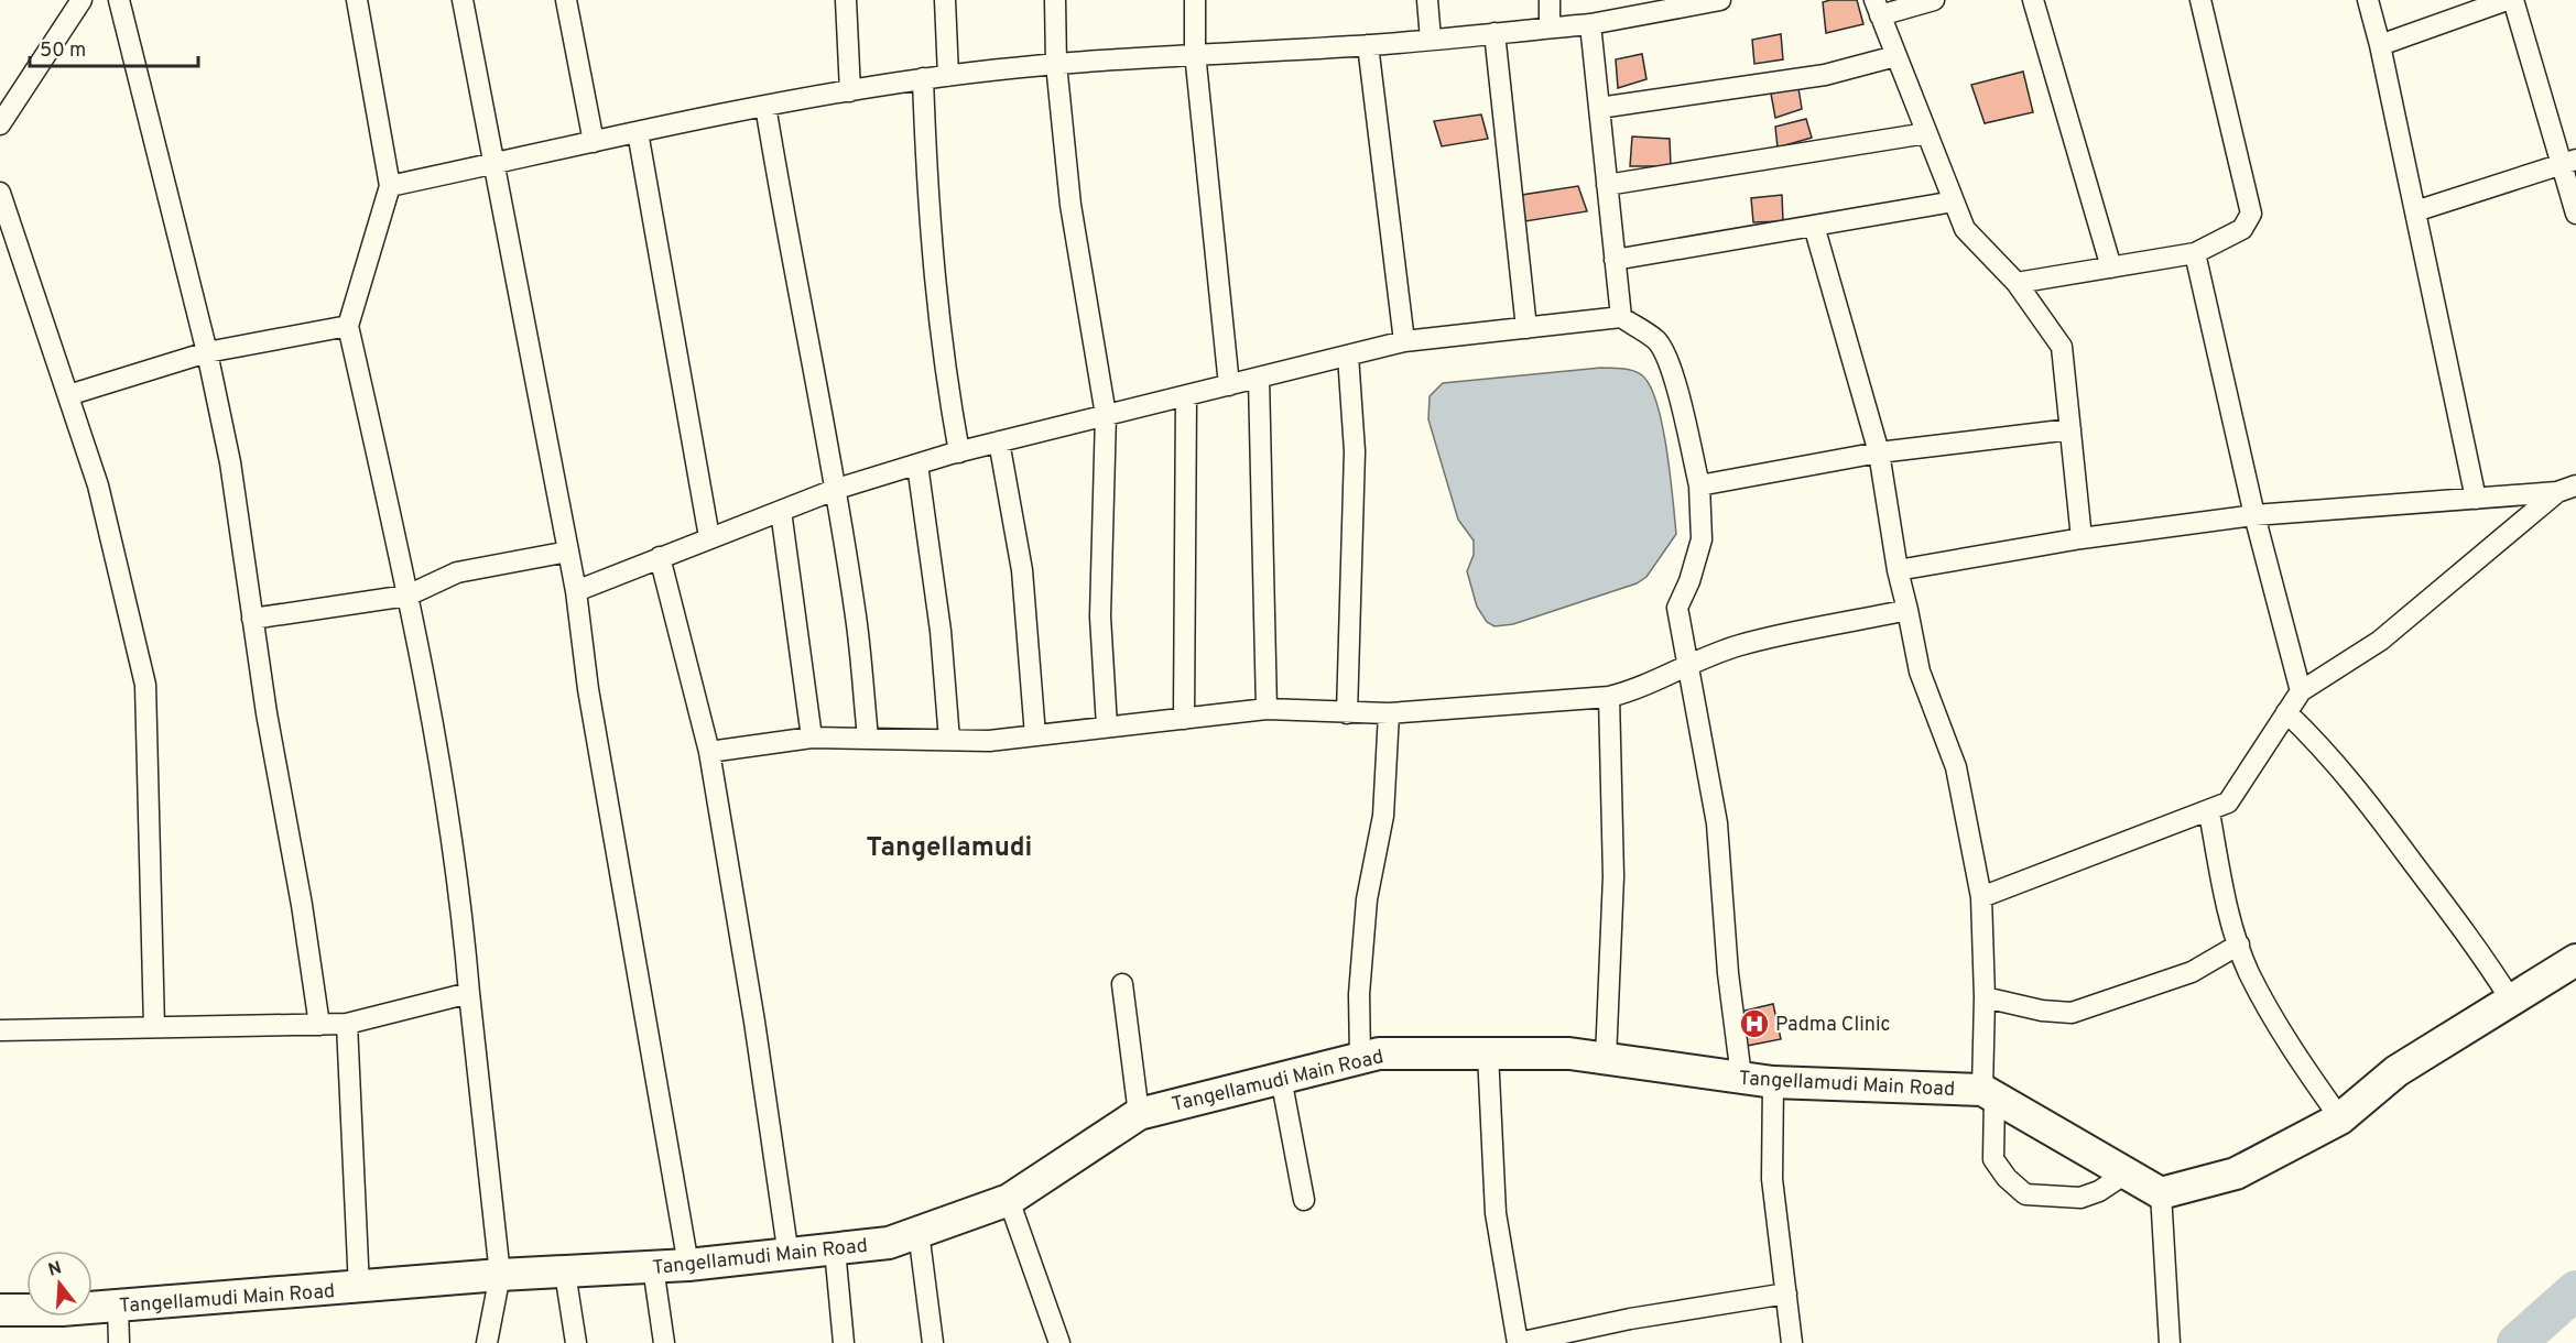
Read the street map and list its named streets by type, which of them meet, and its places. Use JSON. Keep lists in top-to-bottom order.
{
  "streets": {
    "main road": ["Tangellamudi Main Road"]
  },
  "districts": ["Tangellamudi"],
  "places": {
    "hospital": ["Padma Clinic"]
  },
  "scale_bar": "50 m",
  "north": "top"
}
